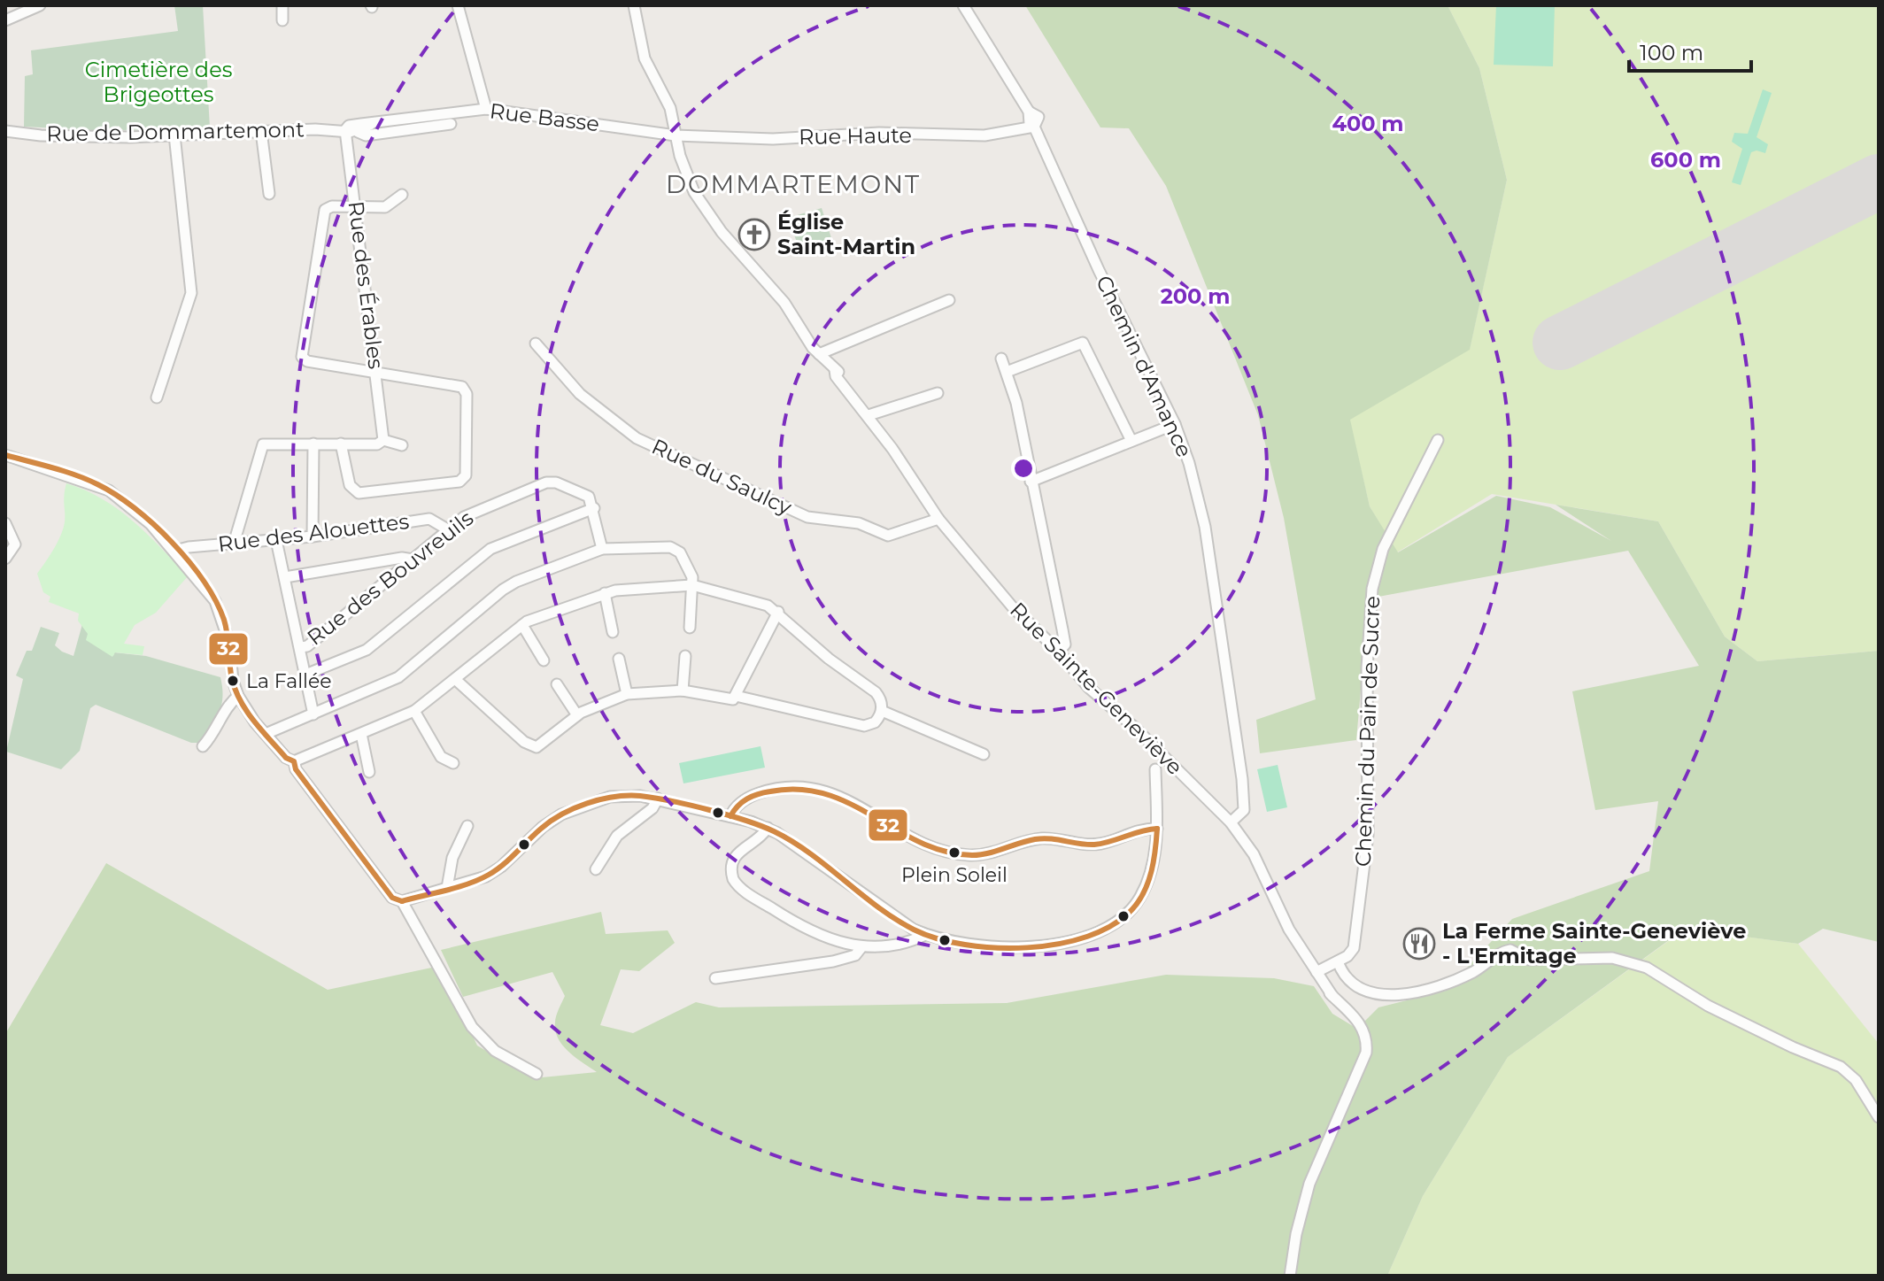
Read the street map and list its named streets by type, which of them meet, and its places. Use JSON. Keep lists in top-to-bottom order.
{
  "streets": {
    "street": [
      "Rue Basse",
      "Rue de Dommartemont",
      "Rue Haute",
      "Rue des Érables",
      "Chemin d'Amance",
      "Rue du Saulcy",
      "Rue des Alouettes",
      "Rue des Bouvreuils",
      "Rue Sainte-Geneviève",
      "Chemin du Pain de Sucre"
    ]
  },
  "crossings": [
    ["Rue Basse", "Rue de Dommartemont"],
    ["Rue Basse", "Rue Haute"],
    ["Rue Basse", "Rue des Érables"],
    ["Rue Basse", "Rue Sainte-Geneviève"],
    ["Rue de Dommartemont", "Rue des Érables"],
    ["Rue Haute", "Chemin d'Amance"],
    ["Rue Haute", "Rue Sainte-Geneviève"],
    ["Chemin d'Amance", "Rue Sainte-Geneviève"],
    ["Rue du Saulcy", "Rue Sainte-Geneviève"],
    ["Rue des Alouettes", "Rue des Bouvreuils"]
  ],
  "districts": ["DOMMARTEMONT"],
  "parks": ["Cimetière des Brigeottes"],
  "places": {
    "church": ["Église Saint-Martin"],
    "other": ["La Fallée", "Plein Soleil"],
    "restaurant": ["La Ferme Sainte-Geneviève - L'Ermitage"]
  },
  "lines": ["transit line 32"],
  "scale_bar": "100 m",
  "rings": ["400 m", "600 m", "200 m"]
}
